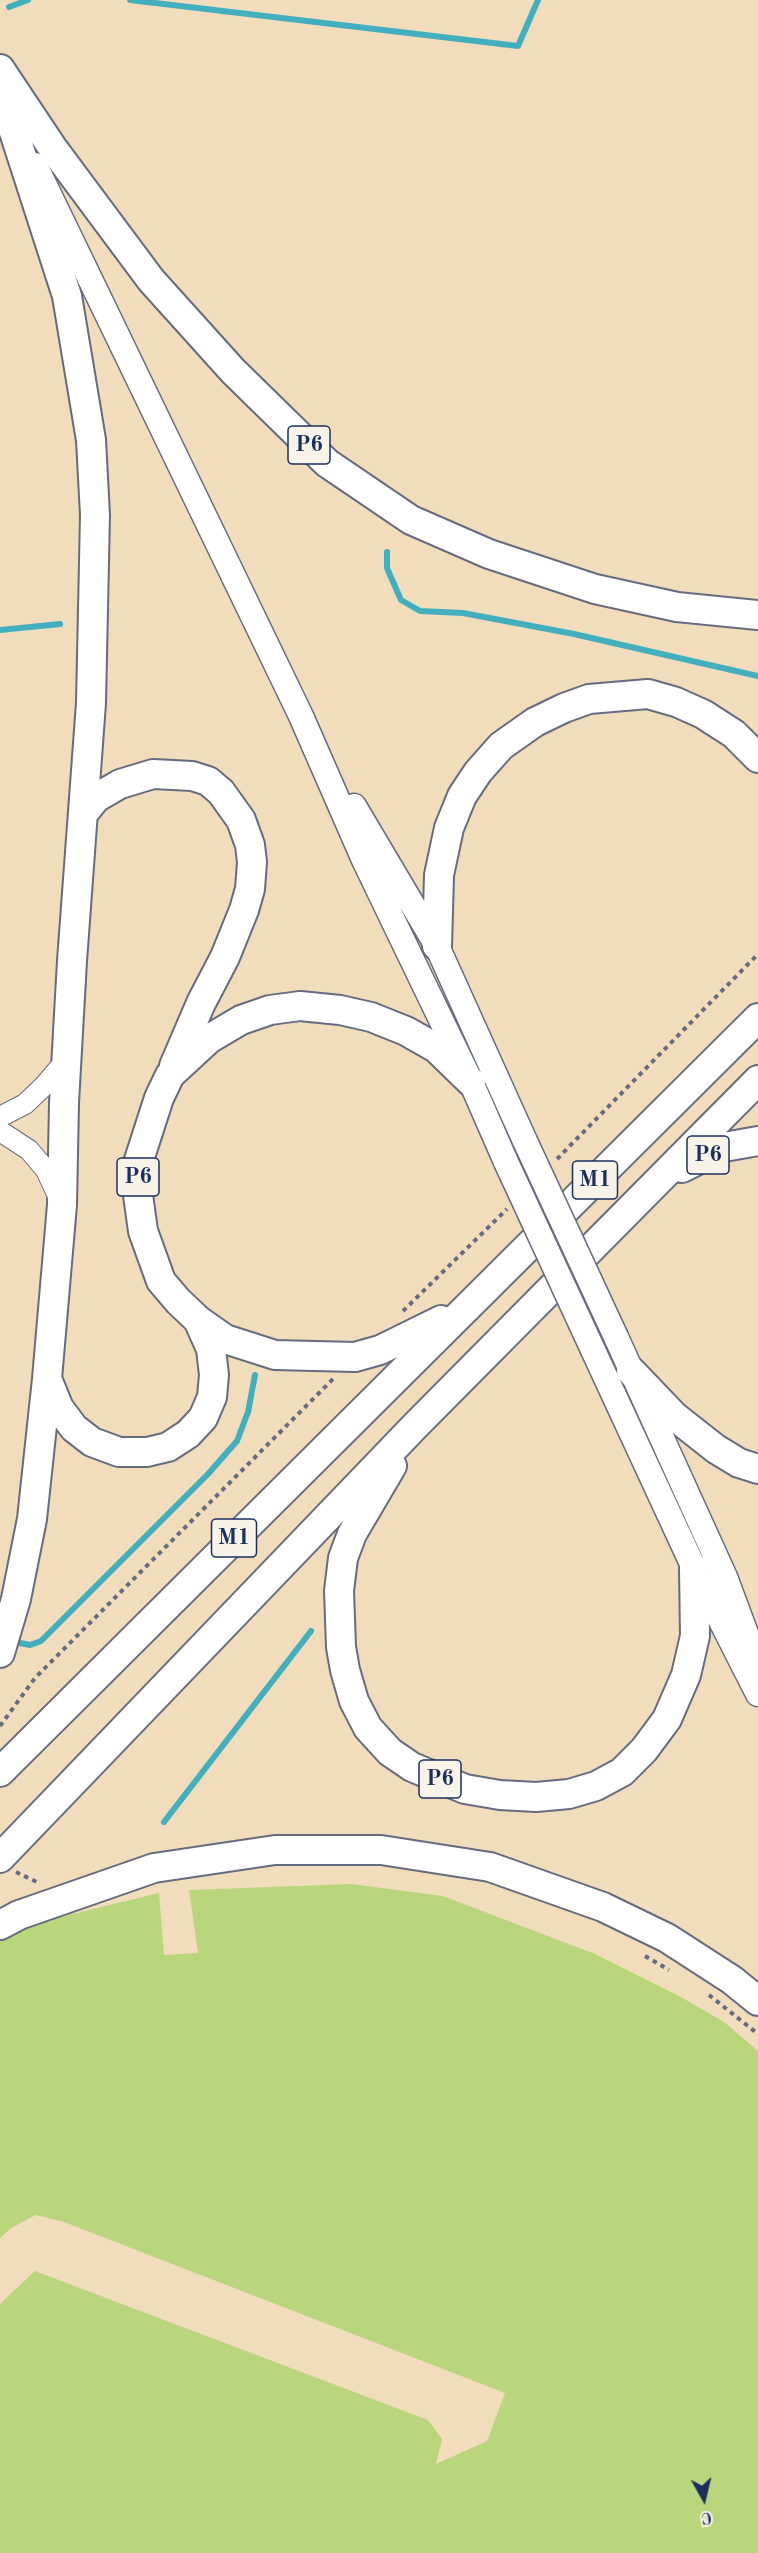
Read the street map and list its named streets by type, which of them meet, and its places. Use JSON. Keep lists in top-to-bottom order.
{
  "streets": {
    "highway": ["Р6", "М1"]
  },
  "crossings": [
    ["Р6", "М1"]
  ],
  "north": "bottom"
}
